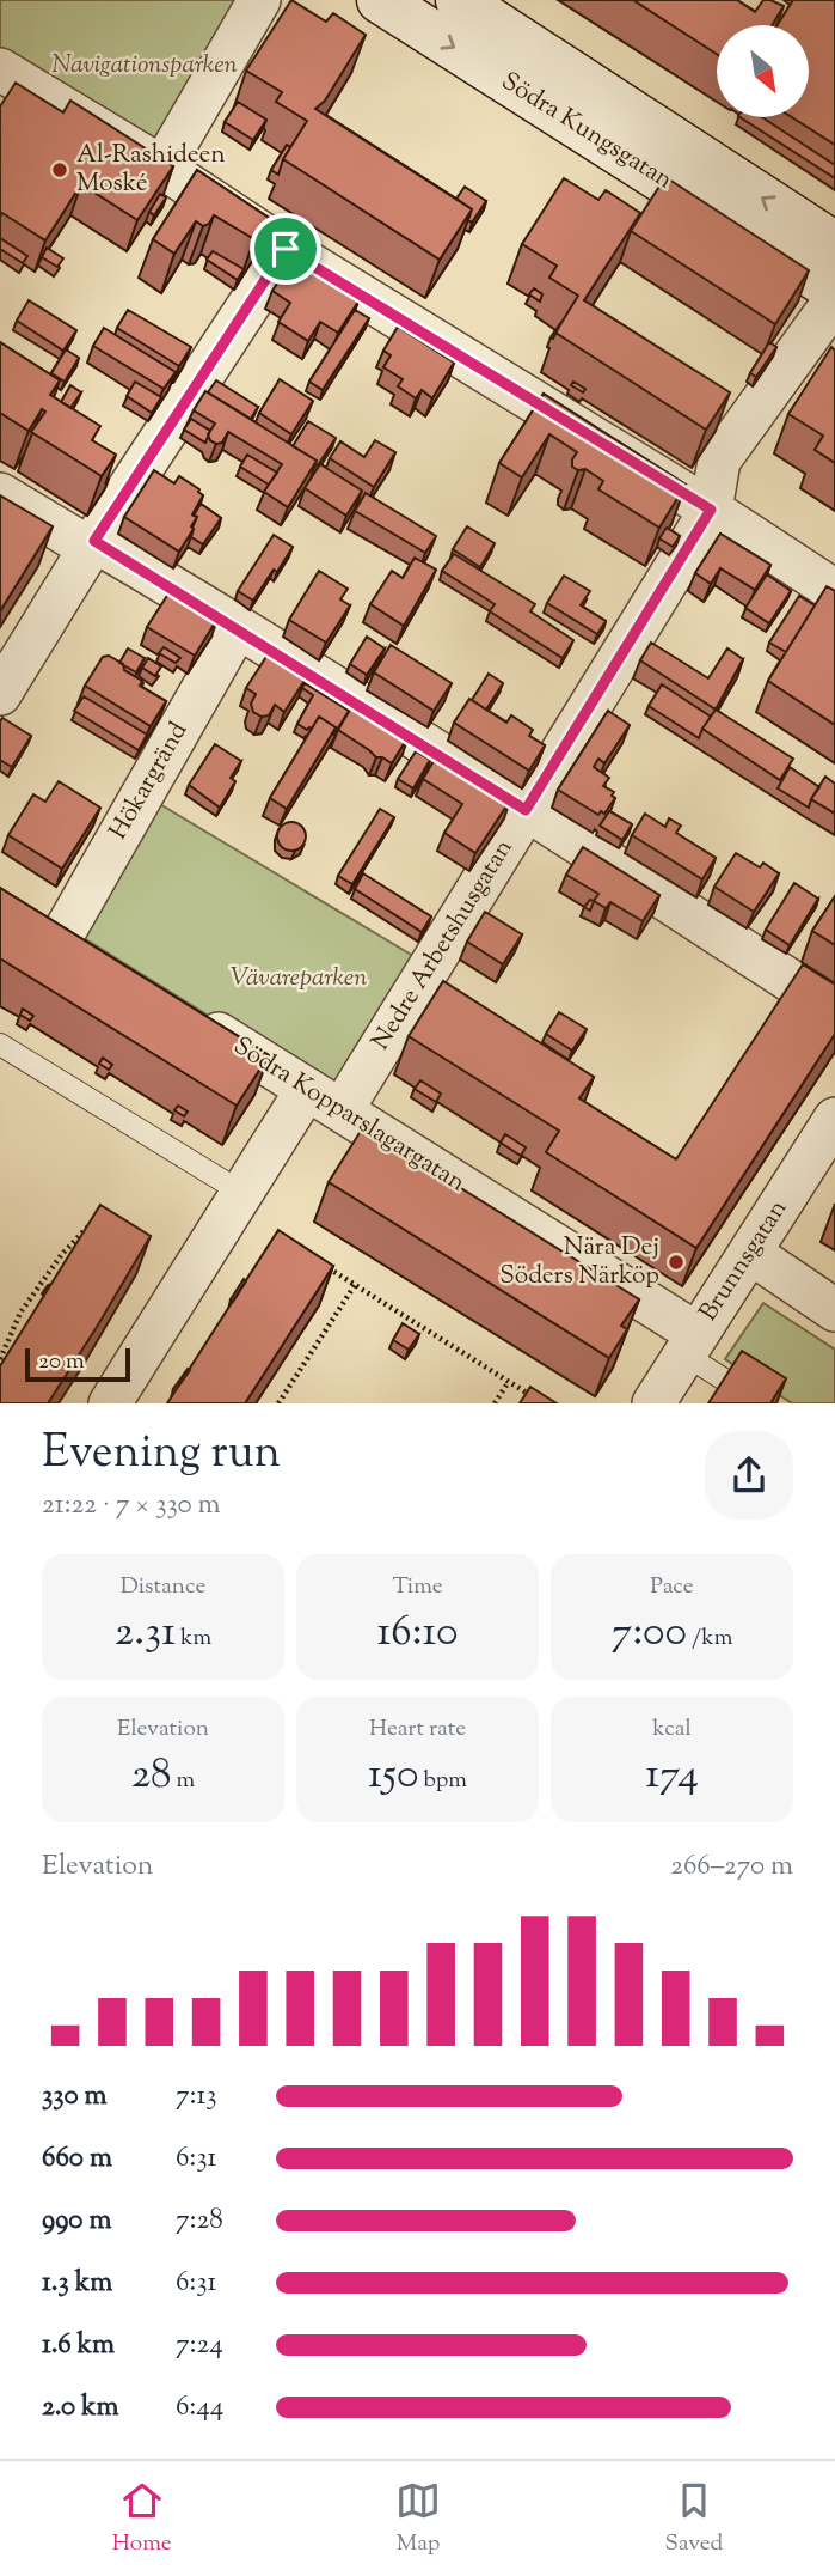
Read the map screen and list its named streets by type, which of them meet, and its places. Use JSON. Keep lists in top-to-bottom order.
{
  "streets": {
    "street": [
      "Södra Kungsgatan",
      "Hökargränd",
      "Nedre Arbetshusgatan",
      "Södra Kopparslagargatan",
      "Brunnsgatan"
    ]
  },
  "crossings": [
    ["Södra Kungsgatan", "Nedre Arbetshusgatan"],
    ["Nedre Arbetshusgatan", "Södra Kopparslagargatan"],
    ["Södra Kopparslagargatan", "Brunnsgatan"]
  ],
  "parks": ["Navigationsparken", "Vävareparken"],
  "places": ["Al-Rashideen Moské", "Nära Dej Söders Närköp"],
  "scale_bar": "20 m",
  "north": "bottom right",
  "page": {
    "scale": "20 m",
    "heading": ["Evening run", "21:22 · 7 × 330 m"],
    "stats": [
      ["Distance", "2.31 km"],
      ["Time", "16:10"],
      ["Pace", "7:00 /km"],
      ["Elevation", "28 m"],
      ["Heart rate", "150 bpm"],
      ["kcal", "174"]
    ],
    "chart": ["Elevation", "266–270 m"],
    "list": [
      {
        "name": "330 m",
        "note": "7:13"
      },
      {
        "name": "660 m",
        "note": "6:31"
      },
      {
        "name": "990 m",
        "note": "7:28"
      },
      {
        "name": "1.3 km",
        "note": "6:31"
      },
      {
        "name": "1.6 km",
        "note": "7:24"
      },
      {
        "name": "2.0 km",
        "note": "6:44"
      }
    ],
    "tabs": ["Home", "Map", "Saved"]
  }
}
